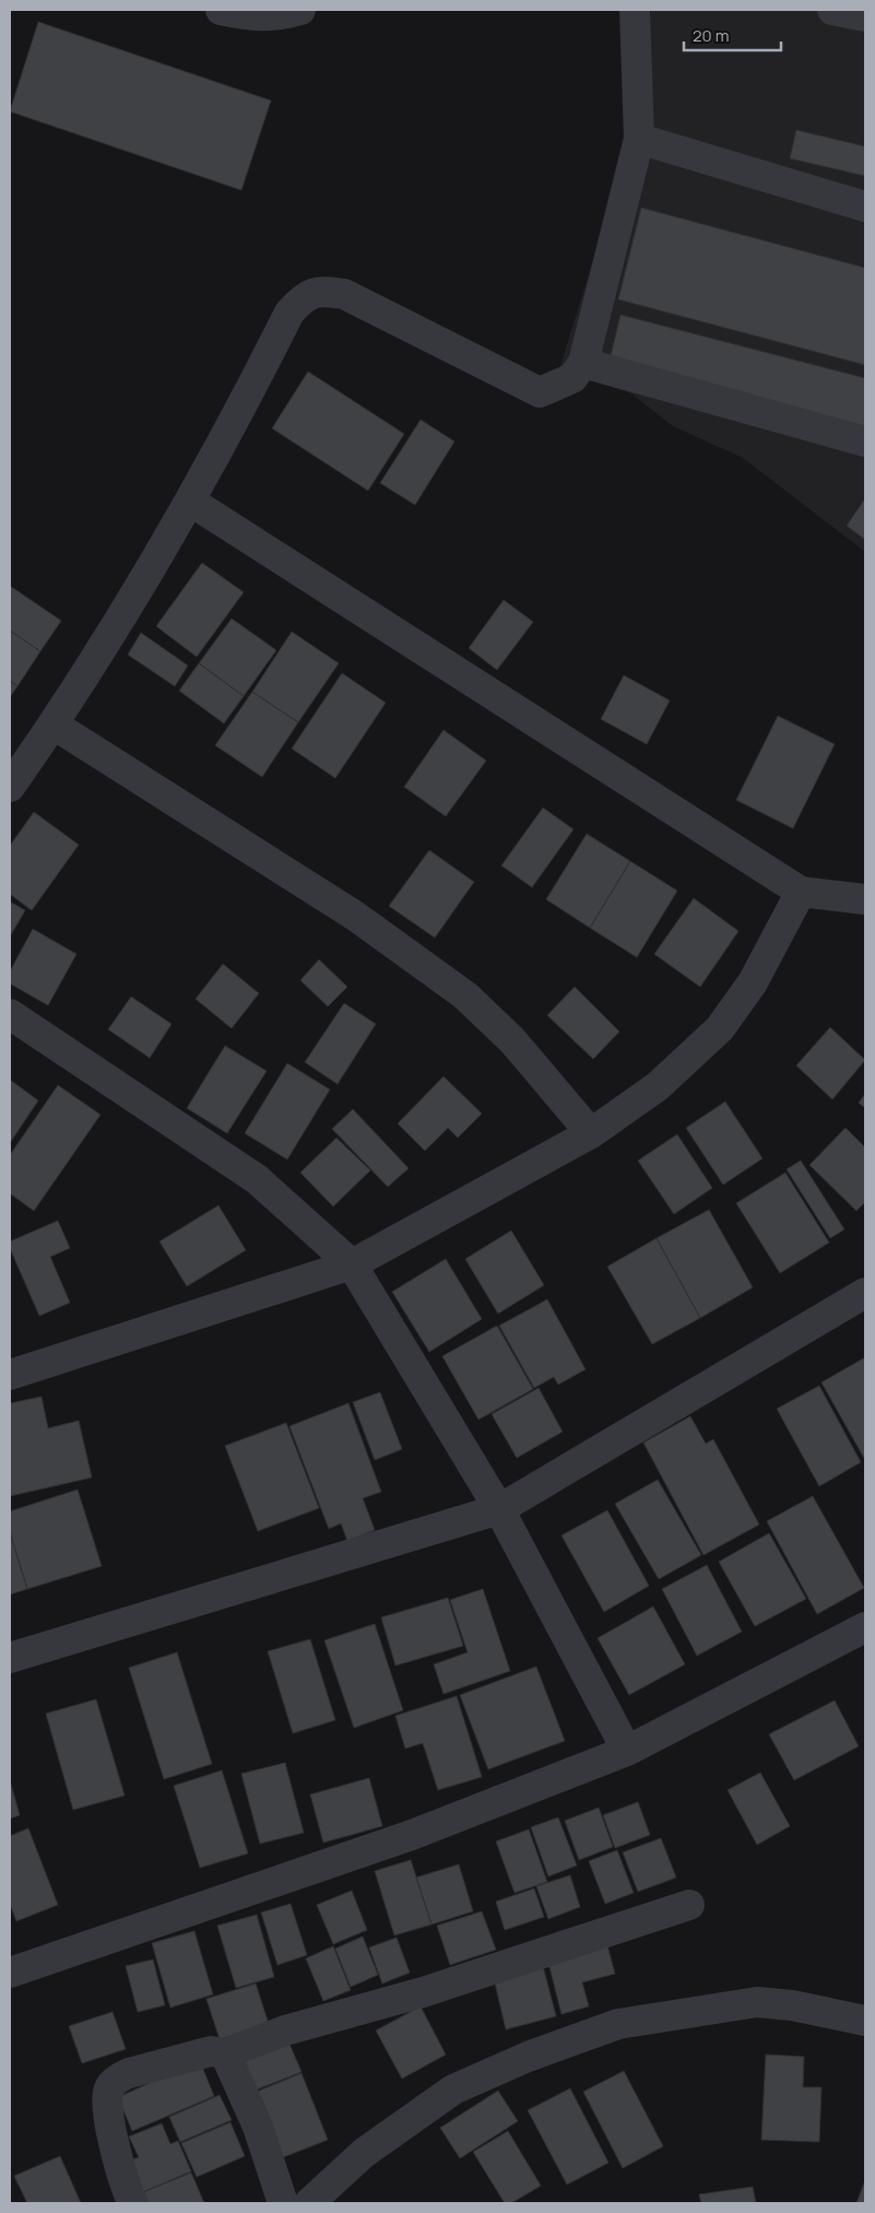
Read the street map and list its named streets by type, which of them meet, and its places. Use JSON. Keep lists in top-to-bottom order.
{
  "scale_bar": "20 m"
}
